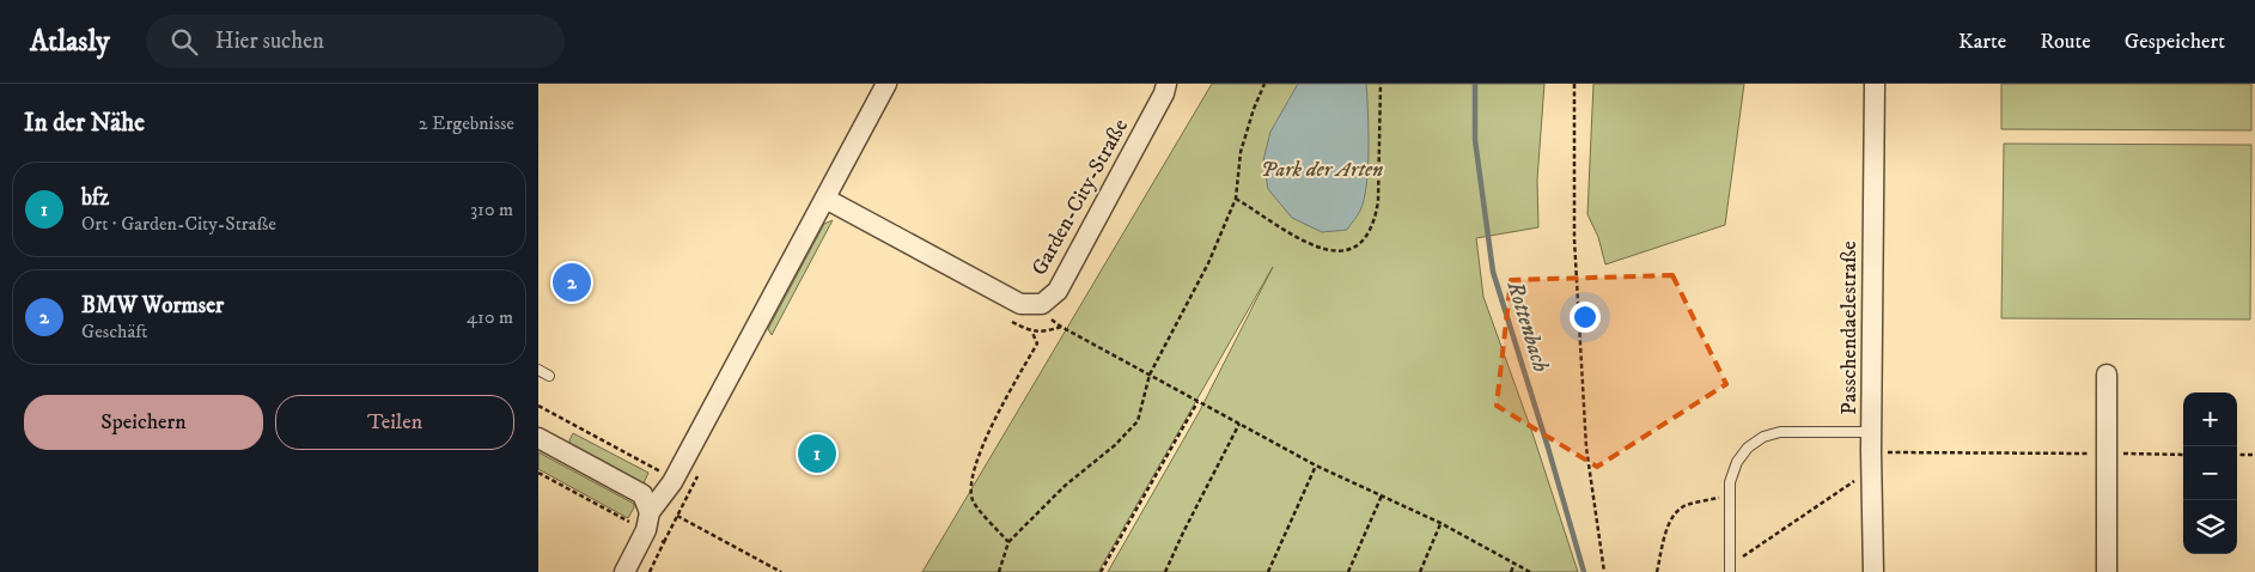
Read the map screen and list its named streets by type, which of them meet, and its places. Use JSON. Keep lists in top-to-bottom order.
{
  "streets": {
    "street": ["Garden-City-Straße", "Passchendaelestraße"]
  },
  "water": ["Rottenbach"],
  "parks": ["Park der Arten"],
  "page": {
    "header": "Atlasly",
    "search": "Hier suchen",
    "nav": ["Karte", "Route", "Gespeichert"],
    "heading": ["In der Nähe", "2 Ergebnisse"],
    "list": [
      {
        "mark": "1",
        "name": "bfz",
        "note": "Ort · Garden-City-Straße",
        "value": "310 m"
      },
      {
        "mark": "2",
        "name": "BMW Wormser",
        "note": "Geschäft",
        "value": "410 m"
      }
    ],
    "pins": ["2", "1"],
    "buttons": ["Speichern", "Teilen"],
    "map_buttons": ["+", "−"]
  }
}
